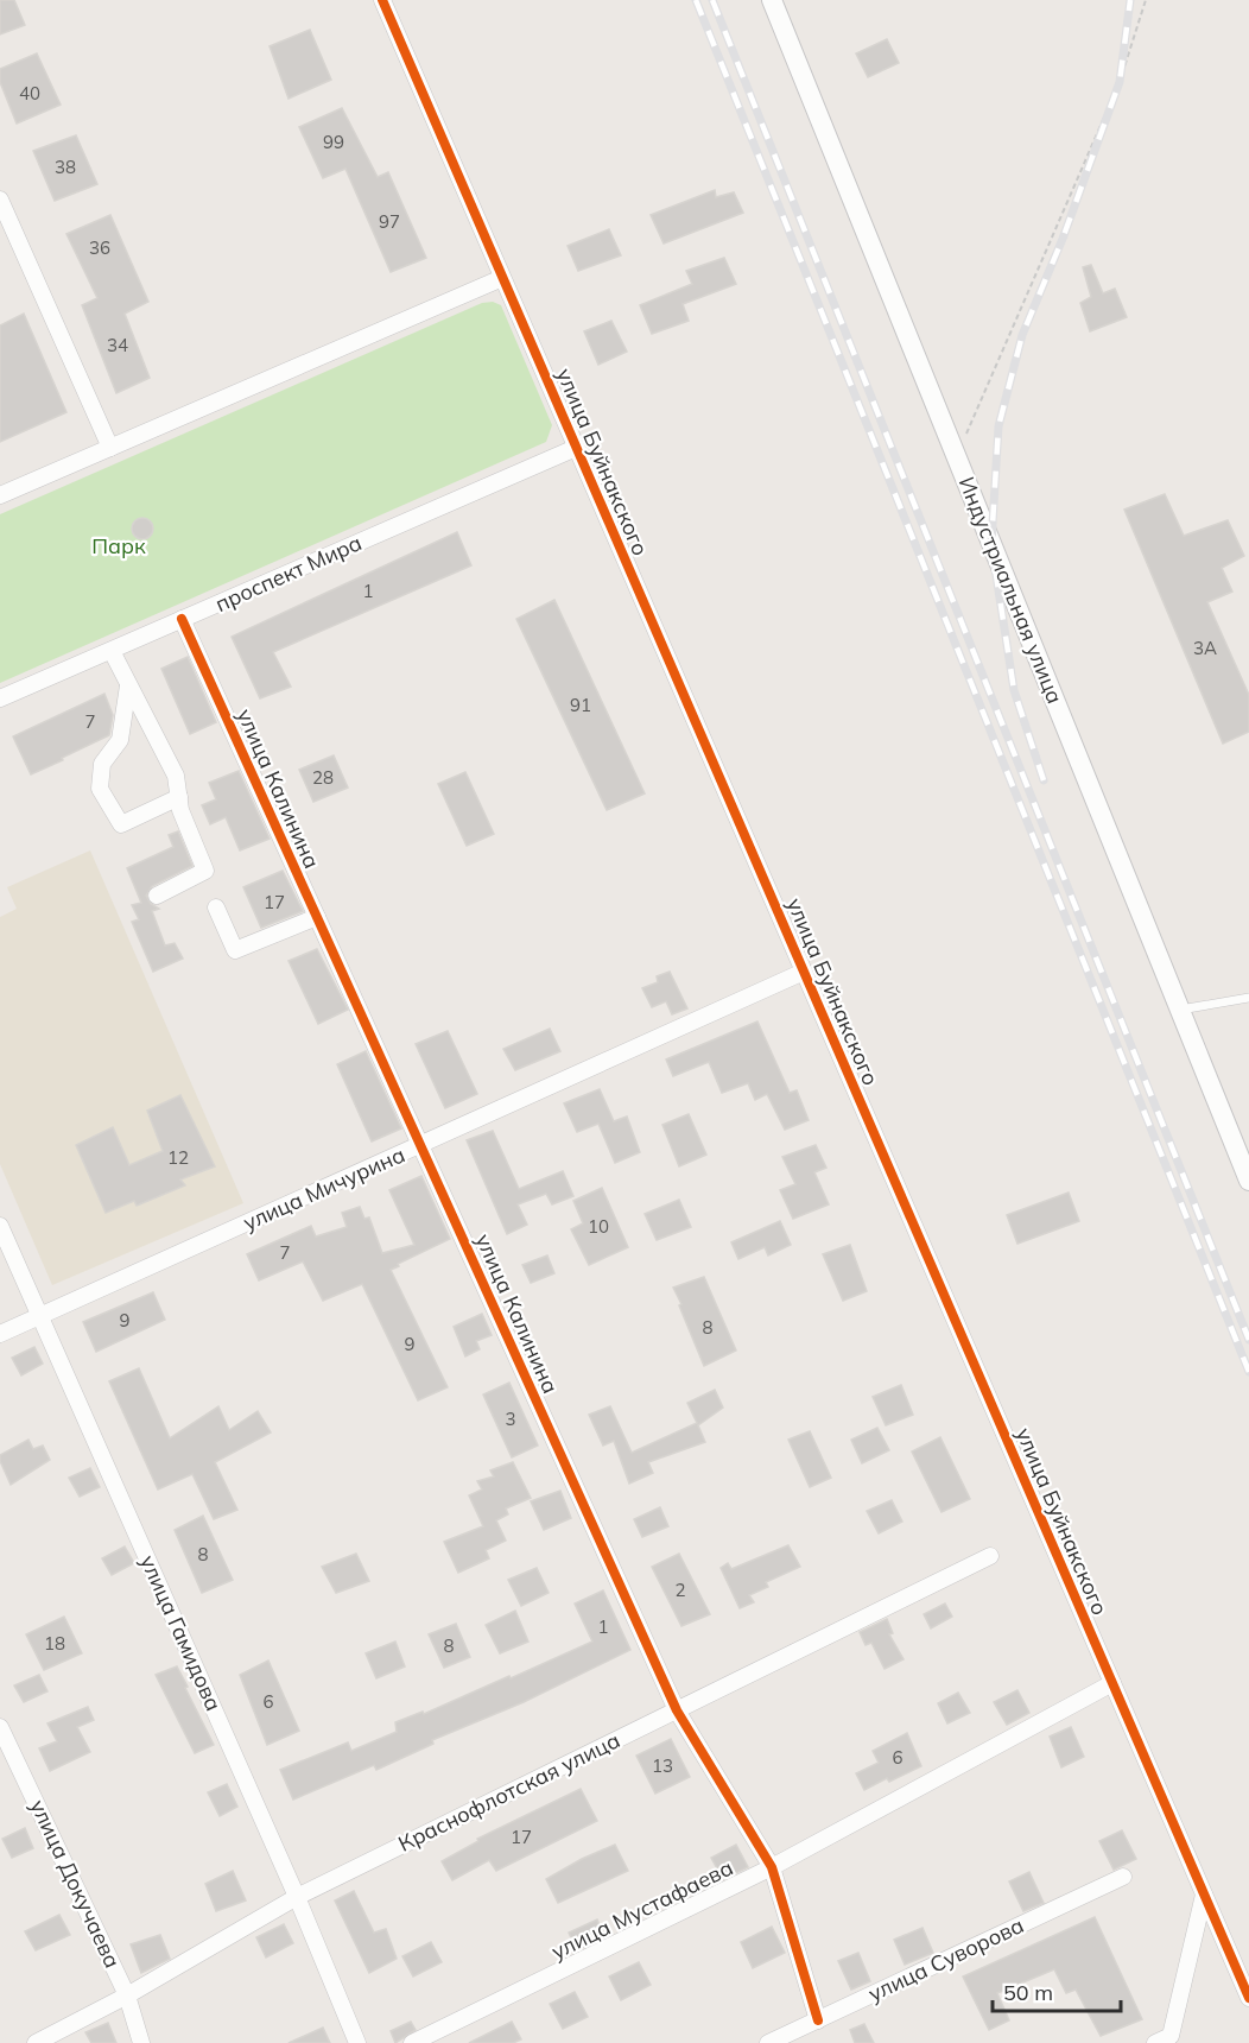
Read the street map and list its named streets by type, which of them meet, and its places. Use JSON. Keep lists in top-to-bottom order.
{
  "streets": {
    "street": [
      "улица Буйнакского",
      "проспект Мира",
      "Индустриальная улица",
      "улица Калинина",
      "улица Мичурина",
      "улица Гамидова",
      "Краснофлотская улица",
      "улица Докучаева",
      "улица Мустафаева",
      "улица Суворова"
    ]
  },
  "crossings": [
    ["улица Буйнакского", "проспект Мира"],
    ["улица Буйнакского", "улица Мичурина"],
    ["улица Буйнакского", "улица Мустафаева"],
    ["проспект Мира", "улица Калинина"],
    ["улица Калинина", "улица Мичурина"],
    ["улица Калинина", "Краснофлотская улица"],
    ["улица Калинина", "улица Мустафаева"],
    ["улица Калинина", "улица Суворова"],
    ["улица Мичурина", "улица Гамидова"],
    ["улица Гамидова", "Краснофлотская улица"],
    ["Краснофлотская улица", "улица Докучаева"]
  ],
  "parks": ["Парк"],
  "house_numbers": [
    "40",
    "99",
    "38",
    "97",
    "36",
    "34",
    "1",
    "3А",
    "91",
    "7",
    "28",
    "17",
    "12",
    "10",
    "7",
    "9",
    "8",
    "9",
    "3",
    "8",
    "2",
    "1",
    "18",
    "8",
    "6",
    "6",
    "13",
    "17"
  ],
  "scale_bar": "50 m"
}
